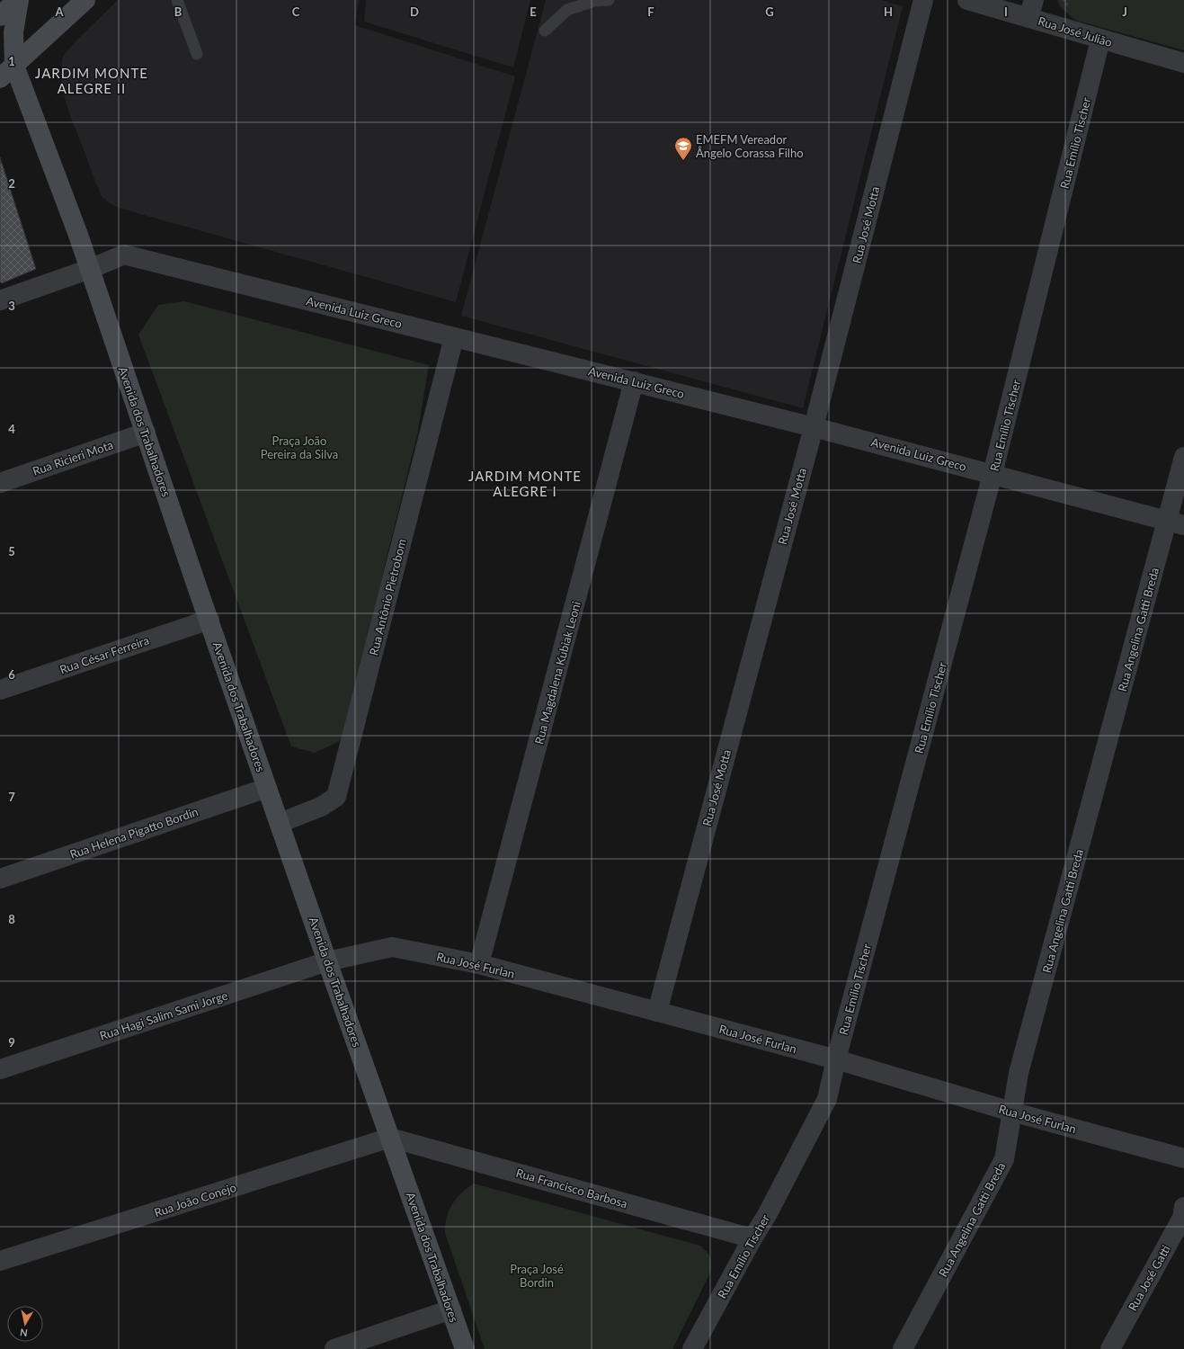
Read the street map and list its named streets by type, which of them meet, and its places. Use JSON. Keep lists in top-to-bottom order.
{
  "streets": {
    "street": [
      "Rua José Julião",
      "Rua Emílio Tischer",
      "Rua José Motta",
      "Avenida Luiz Greco",
      "Avenida dos Trabalhadores",
      "Rua Ricieri Mota",
      "Rua Antônio Pietrobom",
      "Rua Angelina Gatti Breda",
      "Rua César Ferreira",
      "Rua Magdalena Kubiak Leoni",
      "Rua Helena Pigatto Bordin",
      "Rua José Furlan",
      "Rua Hagi Salim Sami Jorge",
      "Rua Francisco Barbosa",
      "Rua João Conejo",
      "Rua José Gatti"
    ]
  },
  "crossings": [
    ["Rua José Julião", "Rua Emílio Tischer"],
    ["Rua Emílio Tischer", "Avenida Luiz Greco"],
    ["Rua Emílio Tischer", "Rua José Furlan"],
    ["Rua Emílio Tischer", "Rua Francisco Barbosa"],
    ["Rua José Motta", "Avenida Luiz Greco"],
    ["Rua José Motta", "Rua José Furlan"],
    ["Avenida Luiz Greco", "Avenida dos Trabalhadores"],
    ["Avenida Luiz Greco", "Rua Antônio Pietrobom"],
    ["Avenida Luiz Greco", "Rua Angelina Gatti Breda"],
    ["Avenida Luiz Greco", "Rua Magdalena Kubiak Leoni"],
    ["Avenida dos Trabalhadores", "Rua Ricieri Mota"],
    ["Avenida dos Trabalhadores", "Rua Antônio Pietrobom"],
    ["Avenida dos Trabalhadores", "Rua César Ferreira"],
    ["Avenida dos Trabalhadores", "Rua Helena Pigatto Bordin"],
    ["Avenida dos Trabalhadores", "Rua José Furlan"],
    ["Avenida dos Trabalhadores", "Rua Hagi Salim Sami Jorge"],
    ["Avenida dos Trabalhadores", "Rua Francisco Barbosa"],
    ["Avenida dos Trabalhadores", "Rua João Conejo"],
    ["Rua Angelina Gatti Breda", "Rua José Furlan"],
    ["Rua Magdalena Kubiak Leoni", "Rua José Furlan"],
    ["Rua José Furlan", "Rua Hagi Salim Sami Jorge"],
    ["Rua Francisco Barbosa", "Rua João Conejo"]
  ],
  "districts": ["JARDIM MONTE ALEGRE II", "JARDIM MONTE ALEGRE I"],
  "parks": ["Praça João Pereira da Silva", "Praça José Bordin"],
  "places": {
    "school or university": ["EMEFM Vereador Ângelo Corassa Filho"]
  },
  "north": "bottom",
  "grid": {
    "columns": [
      "A",
      "B",
      "C",
      "D",
      "E",
      "F",
      "G",
      "H",
      "I",
      "J"
    ],
    "rows": [
      "1",
      "2",
      "3",
      "4",
      "5",
      "6",
      "7",
      "8",
      "9"
    ]
  }
}
